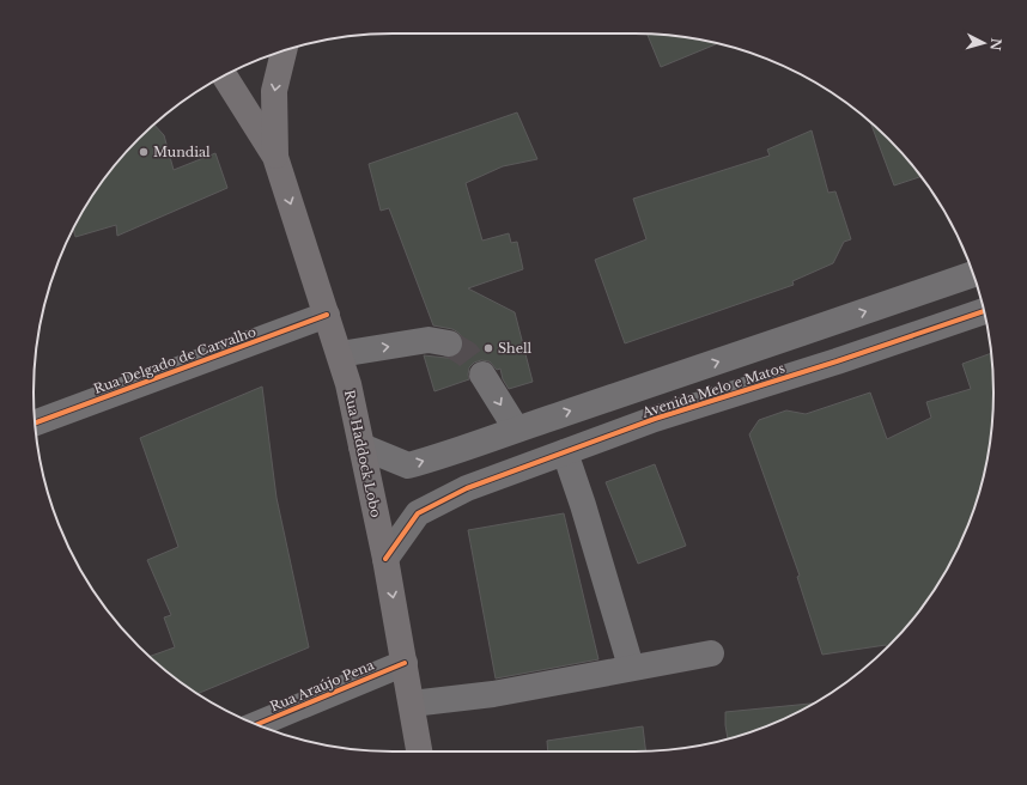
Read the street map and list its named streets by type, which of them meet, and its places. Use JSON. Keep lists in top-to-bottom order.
{
  "streets": {
    "main road": ["Rua Haddock Lobo"],
    "street": ["Rua Delgado de Carvalho", "Avenida Melo e Matos", "Rua Araújo Pena"]
  },
  "crossings": [
    ["Rua Delgado de Carvalho", "Rua Haddock Lobo"],
    ["Avenida Melo e Matos", "Rua Haddock Lobo"],
    ["Rua Haddock Lobo", "Rua Araújo Pena"]
  ],
  "one_way": ["Rua Haddock Lobo"],
  "places": ["Mundial", "Shell"],
  "north": "right"
}
